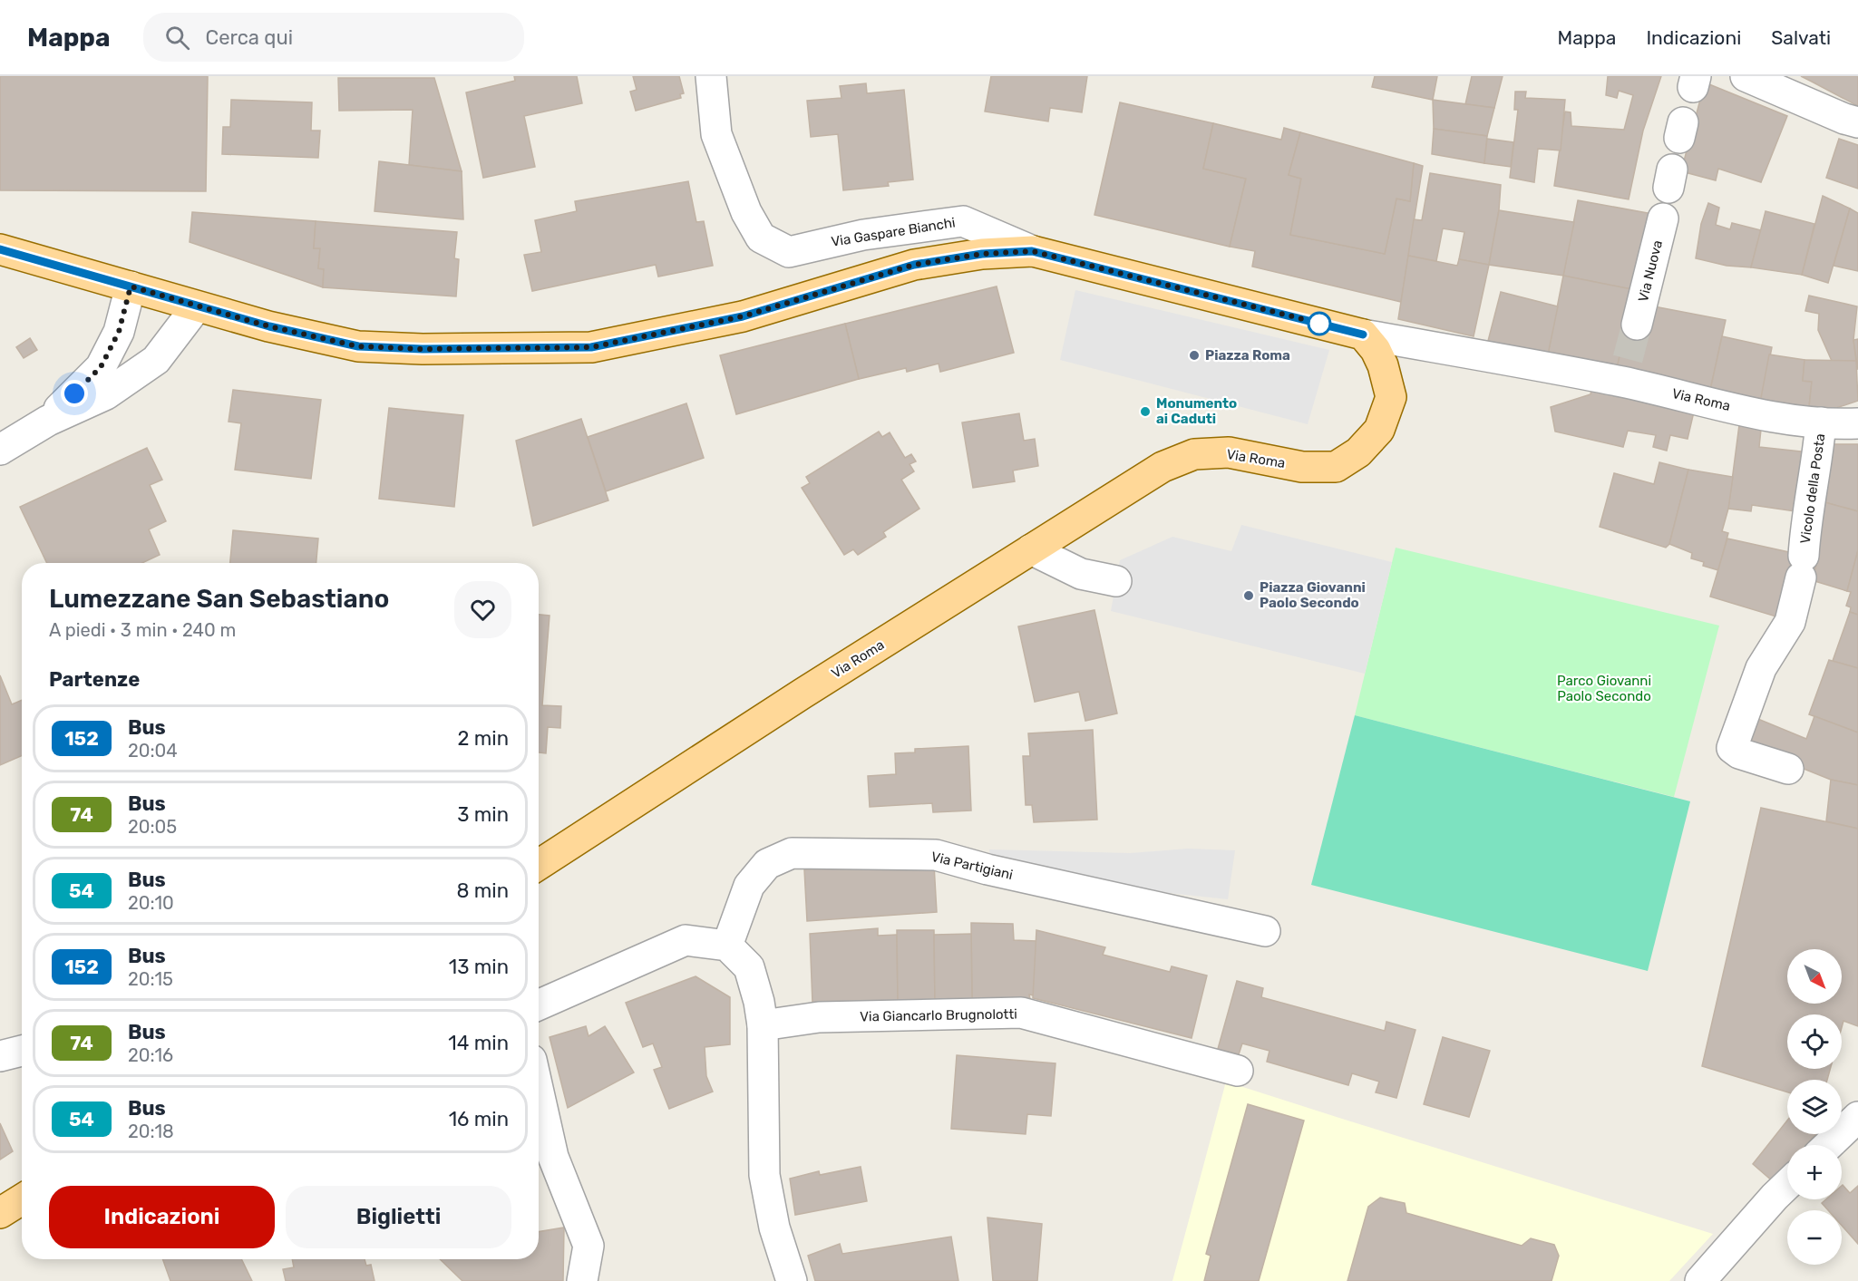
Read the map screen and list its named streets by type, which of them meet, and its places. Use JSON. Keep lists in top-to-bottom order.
{
  "streets": {
    "main road": ["Via Roma"],
    "street": [
      "Via Gaspare Bianchi",
      "Via Nuova",
      "Vicolo della Posta",
      "Via Partigiani",
      "Via Giancarlo Brugnolotti"
    ]
  },
  "crossings": [
    ["Via Roma", "Vicolo della Posta"]
  ],
  "parks": ["Parco Giovanni Paolo Secondo"],
  "places": ["Piazza Roma", "Monumento ai Caduti", "Piazza Giovanni Paolo Secondo"],
  "lines": ["bus line 152"],
  "north": "bottom right",
  "page": {
    "header": "Mappa",
    "search": "Cerca qui",
    "nav": ["Mappa", "Indicazioni", "Salvati"],
    "heading": [
      ["Lumezzane San Sebastiano", "A piedi · 3 min · 240 m"],
      "Partenze"
    ],
    "list": [
      {
        "mark": "152",
        "name": "Bus",
        "note": "20:04",
        "value": "2 min"
      },
      {
        "mark": "74",
        "name": "Bus",
        "note": "20:05",
        "value": "3 min"
      },
      {
        "mark": "54",
        "name": "Bus",
        "note": "20:10",
        "value": "8 min"
      },
      {
        "mark": "152",
        "name": "Bus",
        "note": "20:15",
        "value": "13 min"
      },
      {
        "mark": "74",
        "name": "Bus",
        "note": "20:16",
        "value": "14 min"
      },
      {
        "mark": "54",
        "name": "Bus",
        "note": "20:18",
        "value": "16 min"
      }
    ],
    "map_buttons": ["+", "−"],
    "buttons": ["Indicazioni", "Biglietti"]
  }
}
